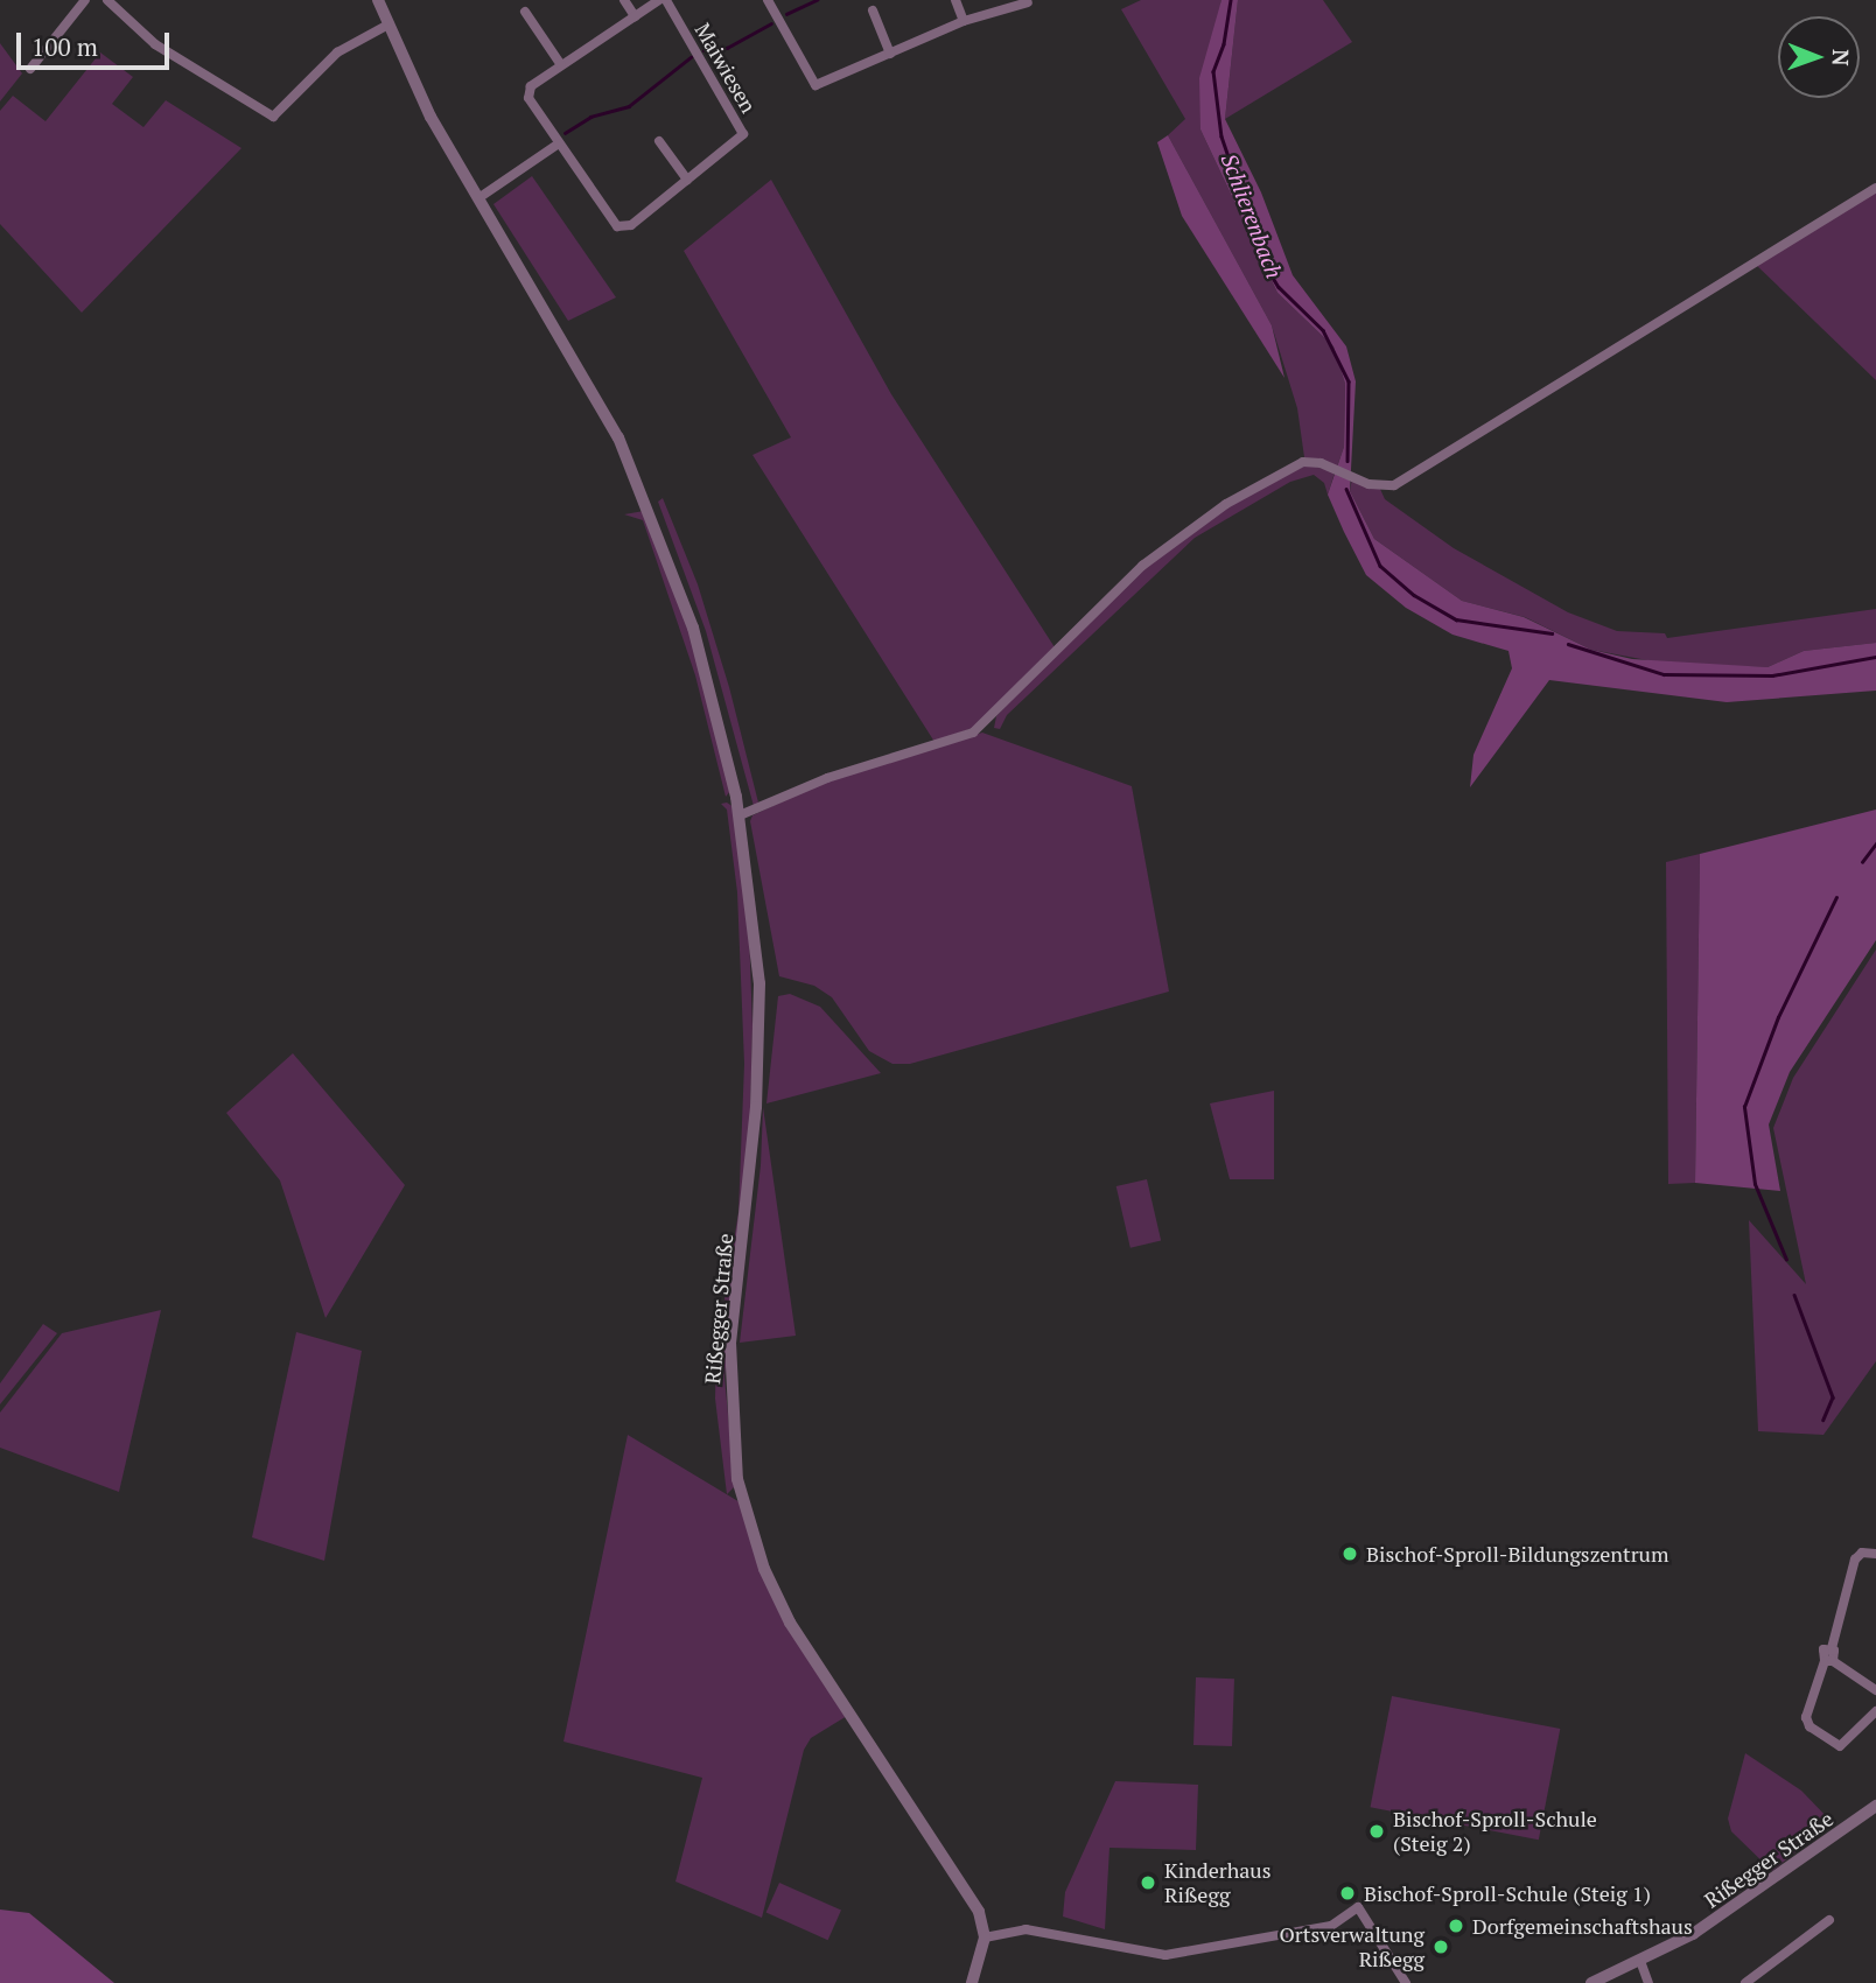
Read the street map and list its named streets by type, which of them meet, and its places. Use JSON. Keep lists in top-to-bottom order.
{
  "streets": {
    "street": ["Maiwiesen", "Rißegger Straße"]
  },
  "water": ["Schlierenbach"],
  "places": [
    "Bischof-Sproll-Bildungszentrum",
    "Bischof-Sproll-Schule (Steig 2)",
    "Kinderhaus Rißegg",
    "Bischof-Sproll-Schule (Steig 1)",
    "Dorfgemeinschaftshaus",
    "Ortsverwaltung Rißegg"
  ],
  "scale_bar": "100 m",
  "north": "right"
}
